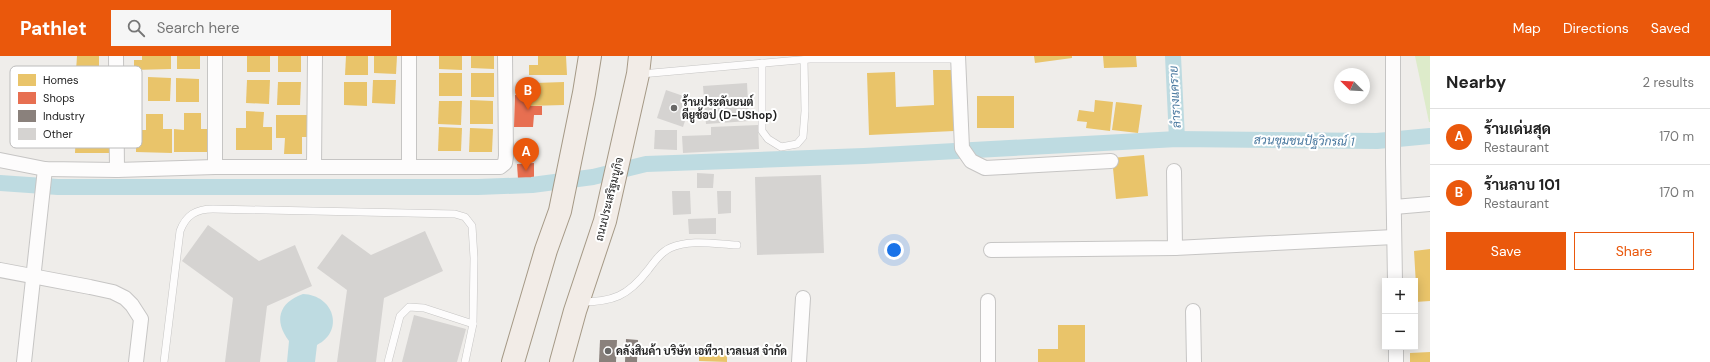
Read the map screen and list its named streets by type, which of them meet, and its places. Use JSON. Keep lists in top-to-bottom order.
{
  "streets": {
    "main road": ["ถนนประเสริฐมนูกิจ"]
  },
  "water": ["ลำรางแคราย", "สวนชุมชนปัฐวิกรณ์ 1"],
  "places": ["ร้านประดับยนต์ ดียูช้อป (D-UShop)", "คลังสินค้า บริษัท เอทีวา เวลเนส จำกัด"],
  "legend": [
    "Homes",
    "Shops",
    "Industry",
    "Other"
  ],
  "north": "top left",
  "page": {
    "header": "Pathlet",
    "search": "Search here",
    "nav": ["Map", "Directions", "Saved"],
    "heading": ["Nearby", "2 results"],
    "pins": ["B", "A"],
    "list": [
      {
        "mark": "A",
        "name": "ร้านเด่นสุด",
        "note": "Restaurant",
        "value": "170 m"
      },
      {
        "mark": "B",
        "name": "ร้านลาบ 101",
        "note": "Restaurant",
        "value": "170 m"
      }
    ],
    "buttons": ["Save", "Share"],
    "map_buttons": ["+", "−"]
  }
}
